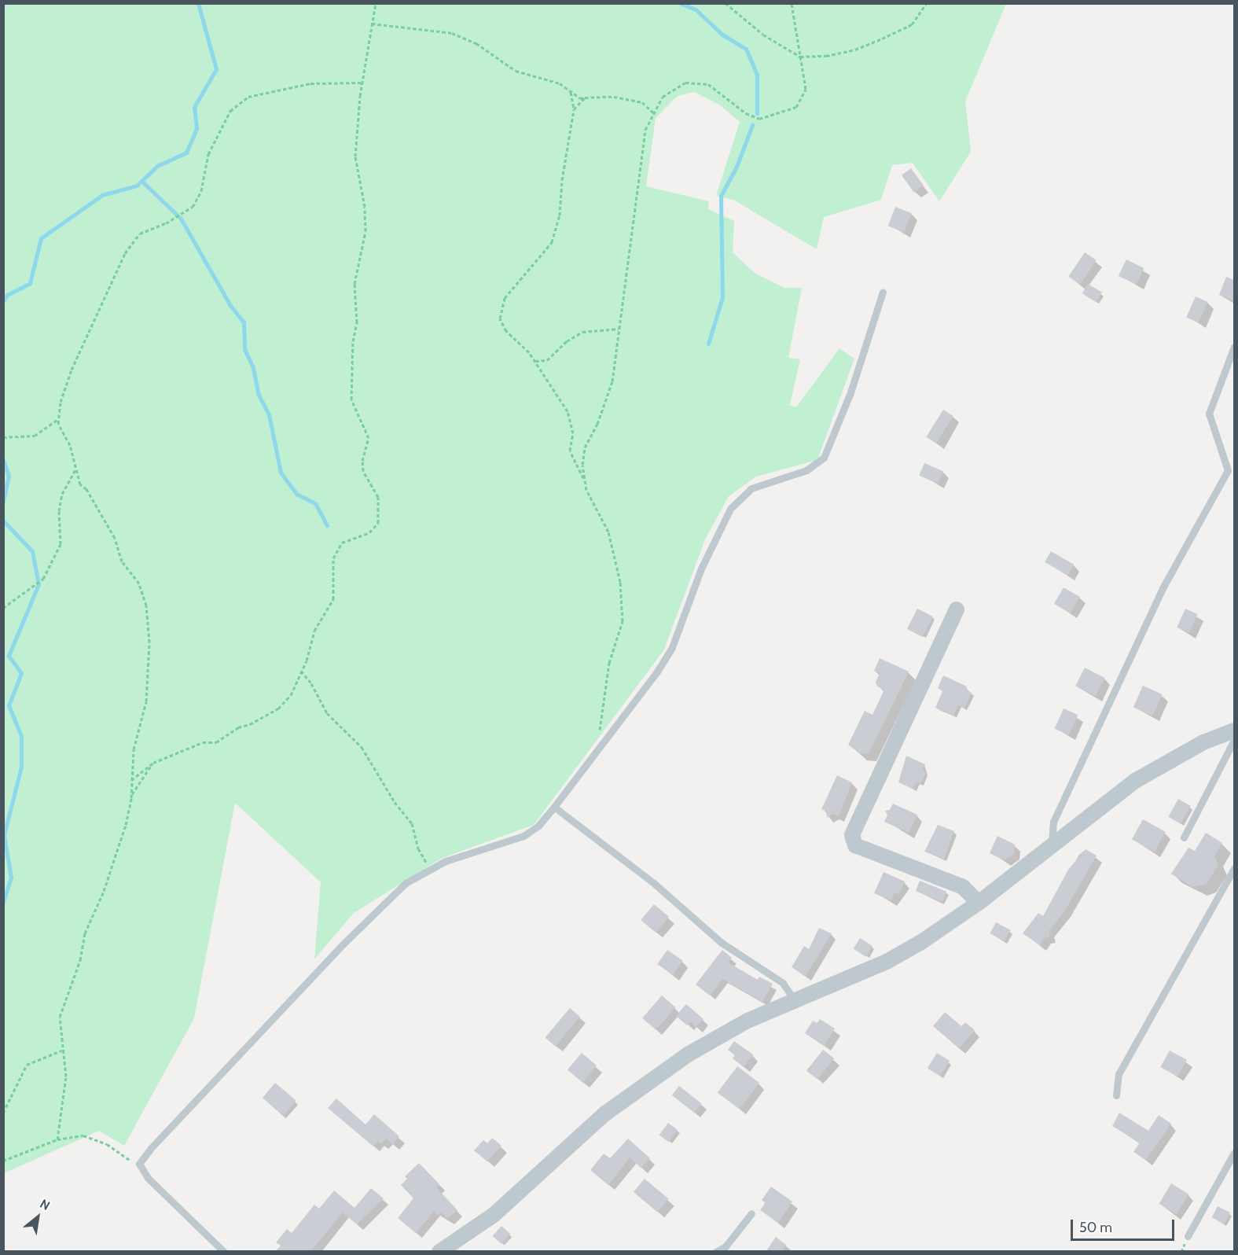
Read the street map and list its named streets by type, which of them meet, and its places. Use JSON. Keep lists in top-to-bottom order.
{
  "scale_bar": "50 m",
  "north": "top right"
}
